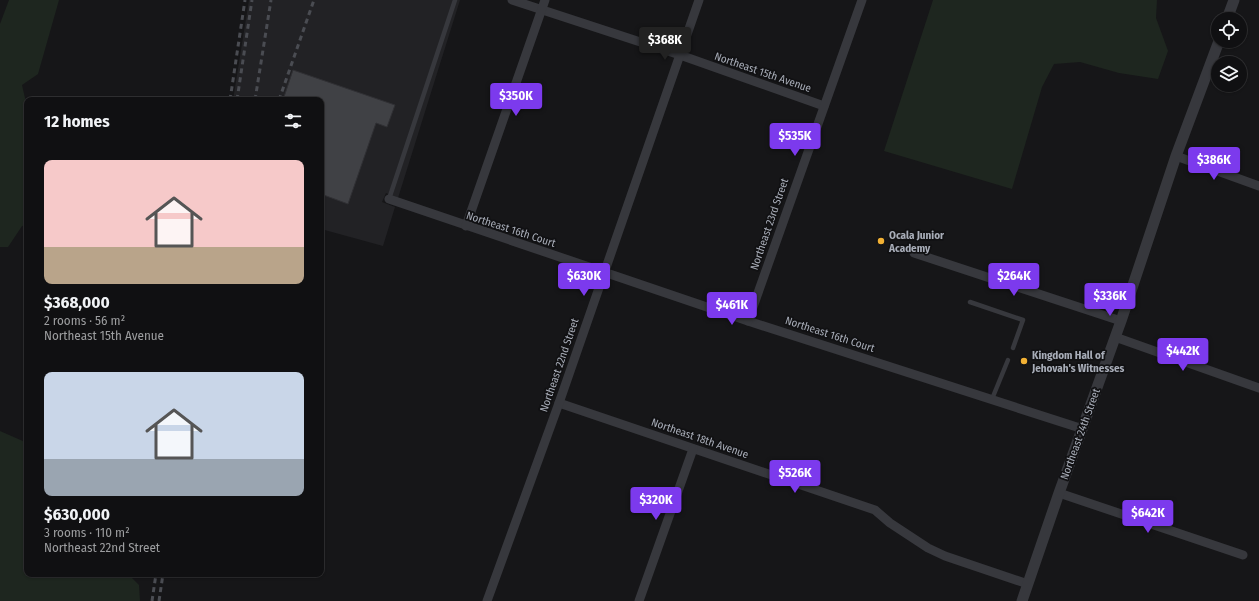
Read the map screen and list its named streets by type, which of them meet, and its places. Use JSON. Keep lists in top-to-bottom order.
{
  "streets": {
    "street": [
      "Northeast 15th Avenue",
      "Northeast 23rd Street",
      "Northeast 16th Court",
      "Northeast 22nd Street",
      "Northeast 24th Street",
      "Northeast 18th Avenue"
    ]
  },
  "crossings": [
    ["Northeast 15th Avenue", "Northeast 23rd Street"],
    ["Northeast 15th Avenue", "Northeast 22nd Street"],
    ["Northeast 23rd Street", "Northeast 16th Court"],
    ["Northeast 16th Court", "Northeast 22nd Street"],
    ["Northeast 16th Court", "Northeast 24th Street"],
    ["Northeast 22nd Street", "Northeast 18th Avenue"],
    ["Northeast 24th Street", "Northeast 18th Avenue"]
  ],
  "places": ["Ocala Junior Academy", "Kingdom Hall of Jehovah's Witnesses"],
  "page": {
    "price": [
      "$368K",
      "$350K",
      "$535K",
      "$386K",
      "$630K",
      "$264K",
      "$336K",
      "$461K",
      "$442K",
      "$526K",
      "$320K",
      "$642K"
    ],
    "heading": "12 homes",
    "list": [
      {
        "name": "$368,000",
        "note": "2 rooms · 56 m² · Northeast 15th Avenue"
      },
      {
        "name": "$630,000",
        "note": "3 rooms · 110 m² · Northeast 22nd Street"
      }
    ]
  }
}
